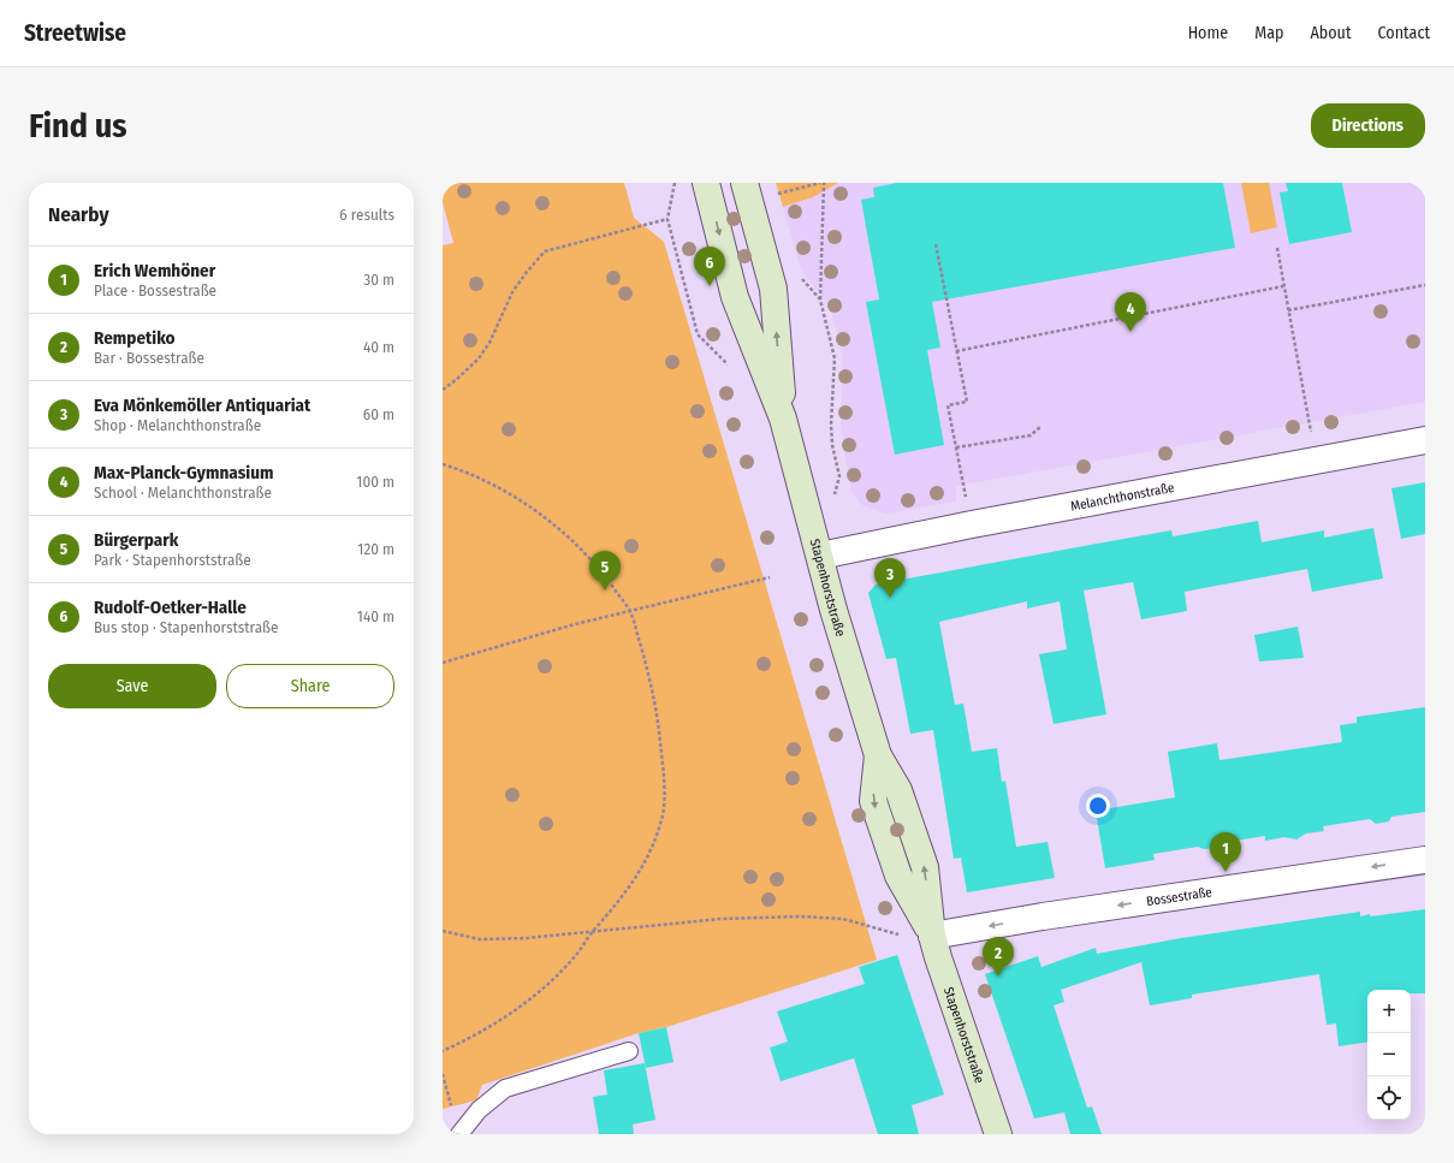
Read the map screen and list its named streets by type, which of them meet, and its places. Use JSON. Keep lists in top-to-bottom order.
{
  "streets": {
    "main road": ["Stapenhorststraße"],
    "street": ["Melanchthonstraße", "Bossestraße"]
  },
  "crossings": [
    ["Melanchthonstraße", "Stapenhorststraße"],
    ["Stapenhorststraße", "Bossestraße"]
  ],
  "one_way": ["Bossestraße"],
  "page": {
    "header": "Streetwise",
    "nav": [
      "Home",
      "Map",
      "About",
      "Contact"
    ],
    "buttons": [
      "Directions",
      ["Save", "Share"]
    ],
    "title": "Find us",
    "heading": ["Nearby", "6 results"],
    "list": [
      {
        "mark": "1",
        "name": "Erich Wemhöner",
        "note": "Place · Bossestraße",
        "value": "30 m"
      },
      {
        "mark": "2",
        "name": "Rempetiko",
        "note": "Bar · Bossestraße",
        "value": "40 m"
      },
      {
        "mark": "3",
        "name": "Eva Mönkemöller Antiquariat",
        "note": "Shop · Melanchthonstraße",
        "value": "60 m"
      },
      {
        "mark": "4",
        "name": "Max-Planck-Gymnasium",
        "note": "School · Melanchthonstraße",
        "value": "100 m"
      },
      {
        "mark": "5",
        "name": "Bürgerpark",
        "note": "Park · Stapenhorststraße",
        "value": "120 m"
      },
      {
        "mark": "6",
        "name": "Rudolf-Oetker-Halle",
        "note": "Bus stop · Stapenhorststraße",
        "value": "140 m"
      }
    ],
    "pins": [
      "6",
      "4",
      "5",
      "3",
      "1",
      "2"
    ],
    "map_buttons": ["+", "−"]
  }
}
